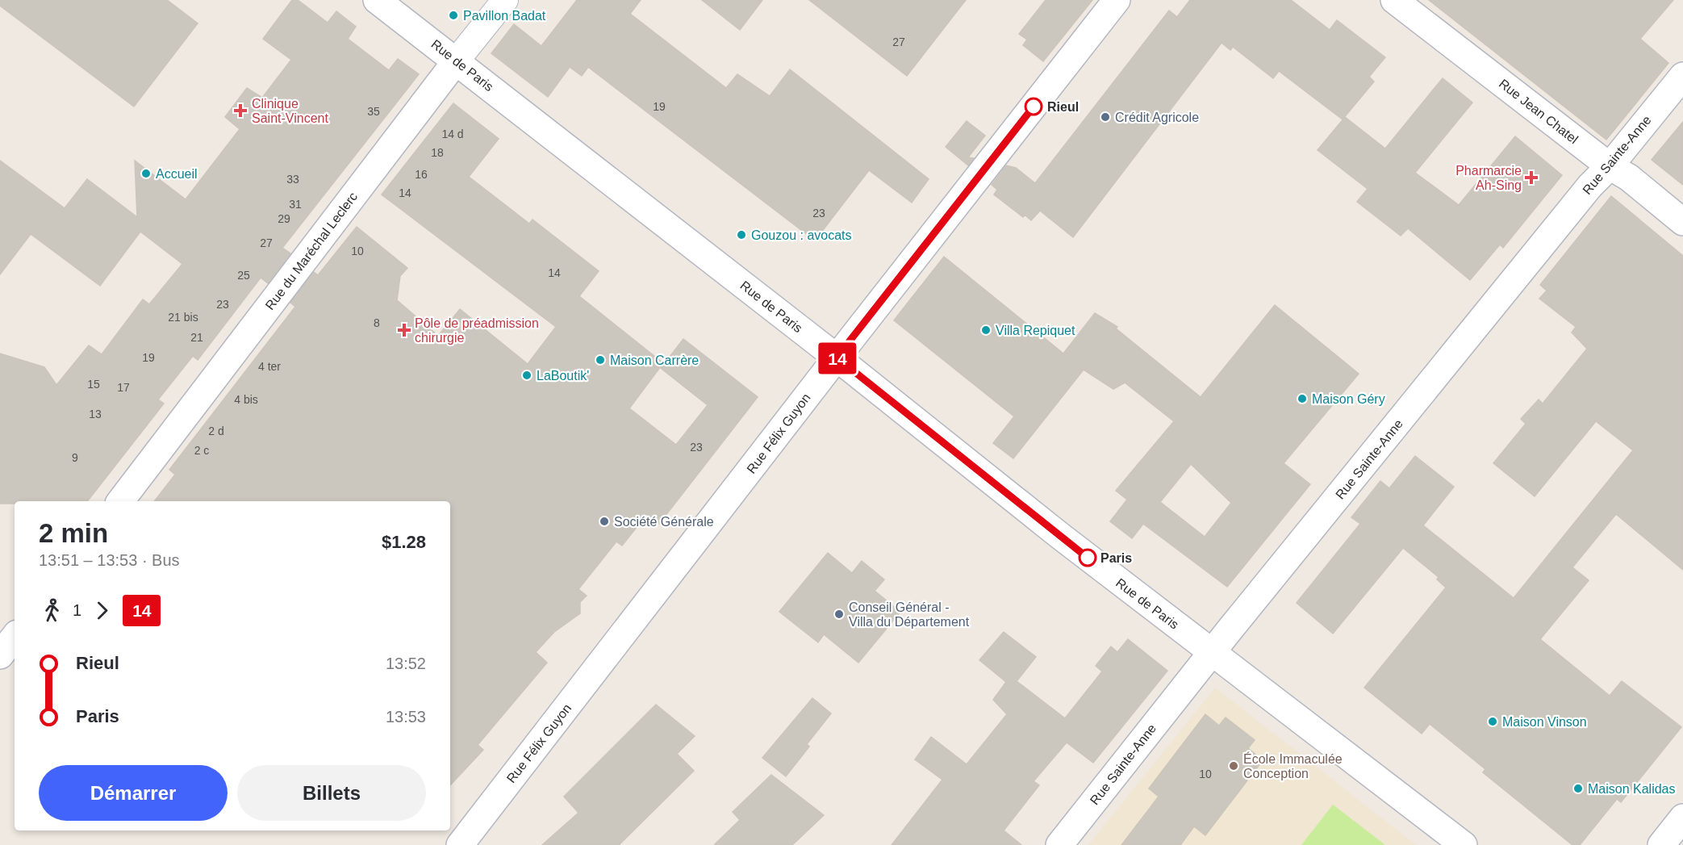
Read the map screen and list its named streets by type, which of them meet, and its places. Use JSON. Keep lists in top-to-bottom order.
{
  "streets": {
    "street": [
      "Rue de Paris",
      "Rue Jean Chatel",
      "Rue Sainte-Anne",
      "Rue du Maréchal Leclerc",
      "Rue Félix Guyon"
    ]
  },
  "crossings": [
    ["Rue de Paris", "Rue Sainte-Anne"],
    ["Rue de Paris", "Rue du Maréchal Leclerc"],
    ["Rue de Paris", "Rue Félix Guyon"],
    ["Rue Jean Chatel", "Rue Sainte-Anne"]
  ],
  "places": {
    "other": [
      "Pavillon Badat",
      "Rieul",
      "Crédit Agricole",
      "Accueil",
      "Gouzou : avocats",
      "Villa Repiquet",
      "Maison Carrère",
      "LaBoutik'",
      "Maison Géry",
      "Société Générale",
      "Paris",
      "Conseil Général - Villa du Département",
      "Maison Vinson",
      "École Immaculée Conception",
      "Maison Kalidas"
    ],
    "health": ["Clinique Saint-Vincent", "Pharmarcie Ah-Sing", "Pôle de préadmission chirurgie"]
  },
  "lines": ["bus line 14"],
  "house_numbers": [
    "27",
    "19",
    "35",
    "14 d",
    "18",
    "16",
    "33",
    "14",
    "31",
    "23",
    "29",
    "27",
    "10",
    "14",
    "25",
    "23",
    "21 bis",
    "8",
    "21",
    "19",
    "4 ter",
    "15",
    "17",
    "4 bis",
    "13",
    "2 d",
    "23",
    "2 c",
    "9",
    "10"
  ],
  "page": {
    "on_map": "14",
    "heading": ["2 min", "13:51 – 13:53 · Bus", "$1.28"],
    "legs": ["1", "14"],
    "list": [
      {
        "name": "Rieul",
        "value": "13:52"
      },
      {
        "name": "Paris",
        "value": "13:53"
      }
    ],
    "buttons": ["Démarrer", "Billets"]
  }
}
